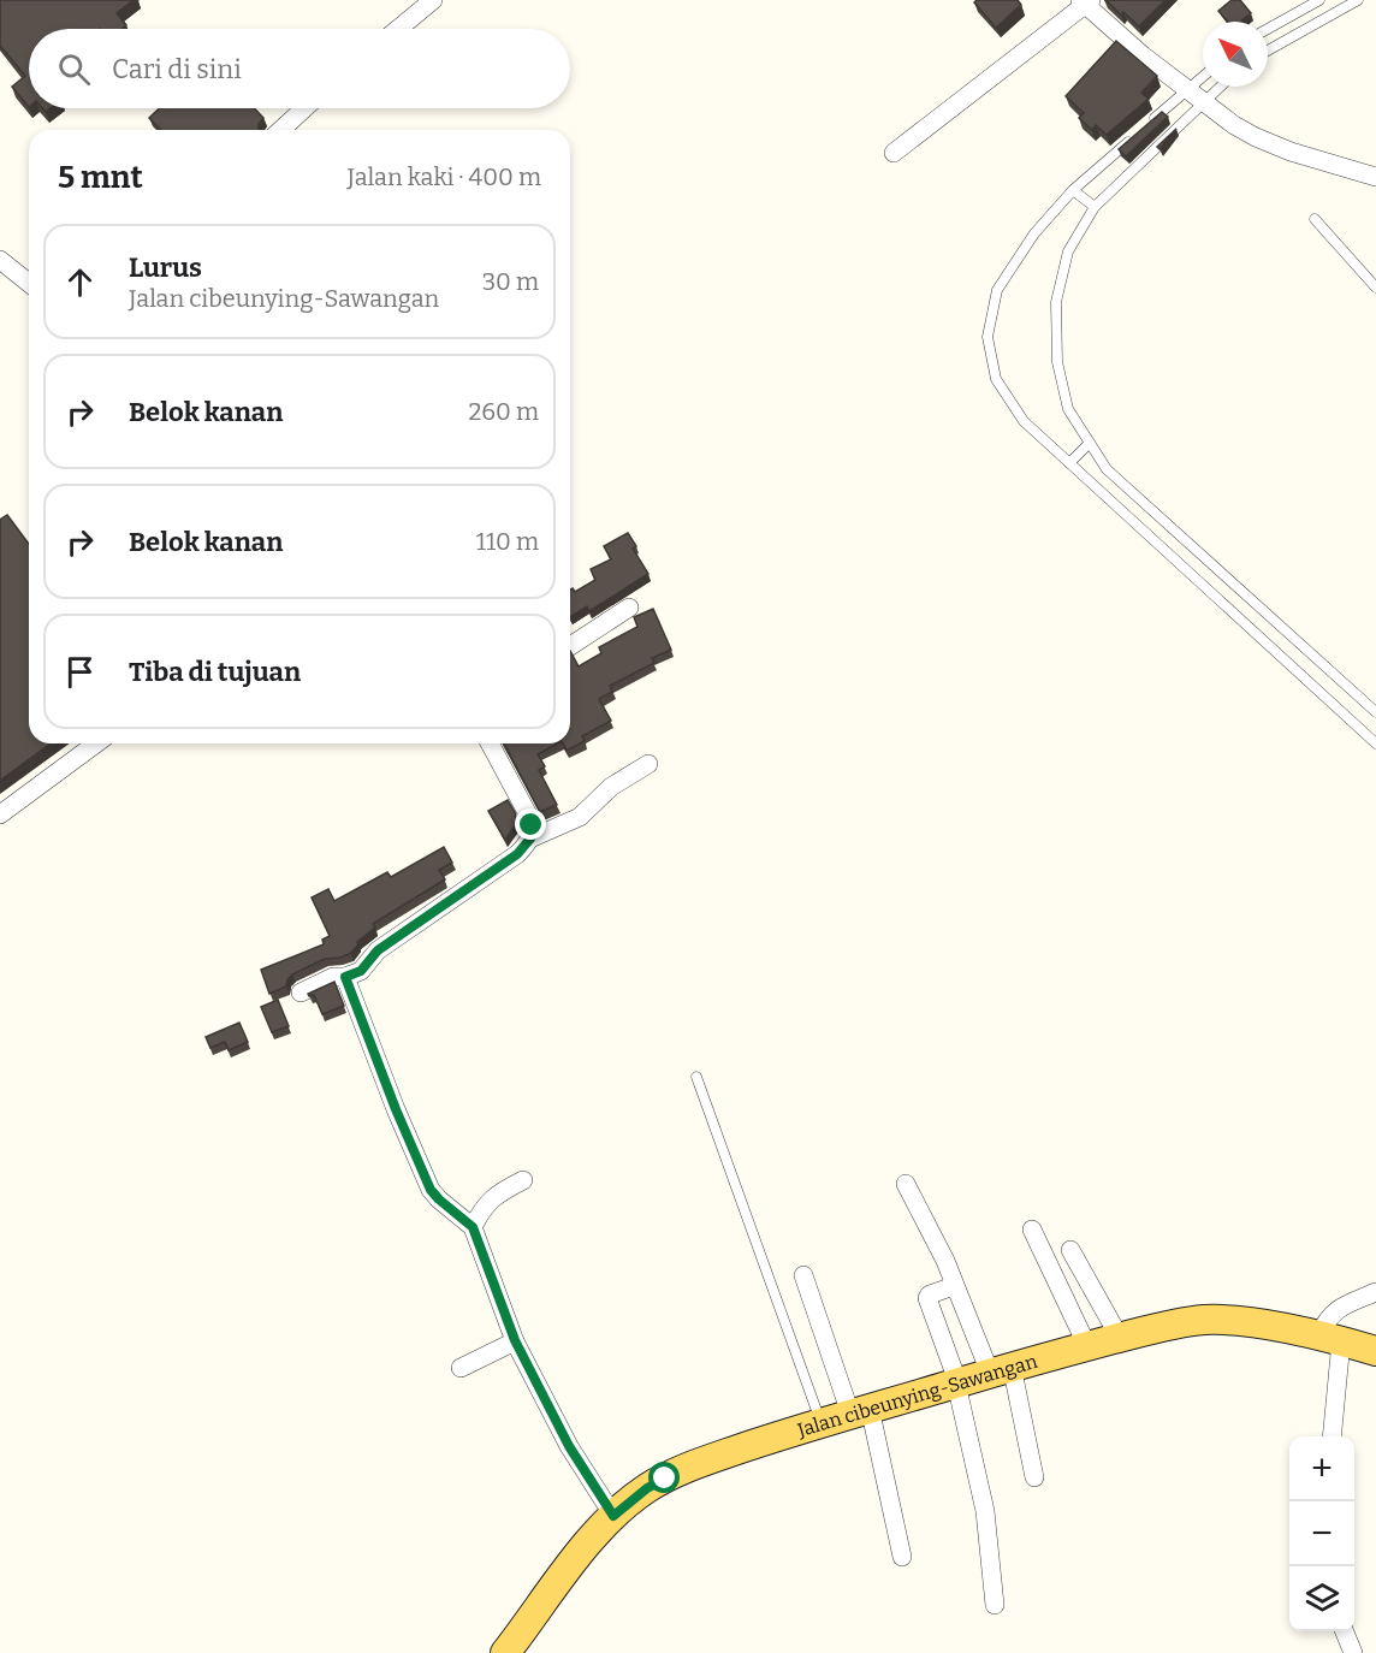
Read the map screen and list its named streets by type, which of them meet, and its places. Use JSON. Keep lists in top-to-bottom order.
{
  "streets": {
    "main road": ["Jalan cibeunying-Sawangan"]
  },
  "north": "top left",
  "page": {
    "search": "Cari di sini",
    "heading": ["5 mnt", "Jalan kaki · 400 m"],
    "list": [
      ["Lurus", "Jalan cibeunying-Sawangan", "30 m"],
      ["Belok kanan", "260 m"],
      ["Belok kanan", "110 m"],
      "Tiba di tujuan"
    ],
    "map_buttons": ["+", "−"]
  }
}
